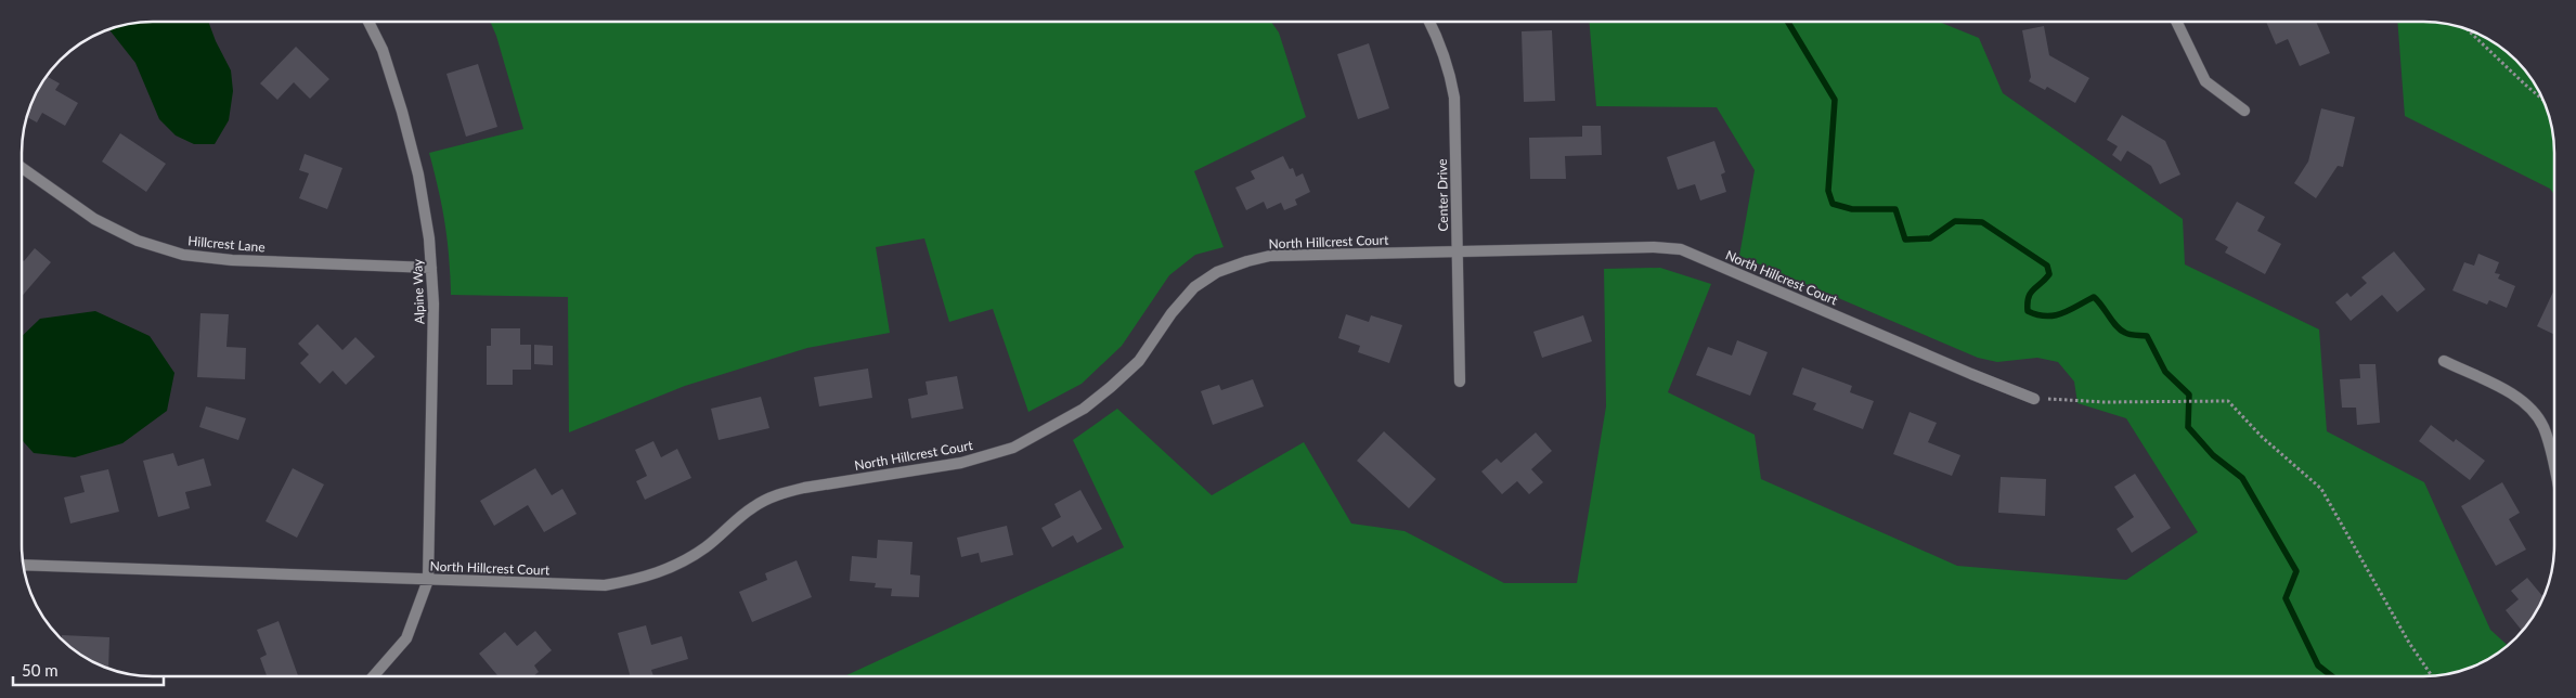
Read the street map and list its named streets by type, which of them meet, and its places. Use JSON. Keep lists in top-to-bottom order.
{
  "streets": {
    "street": [
      "Center Drive",
      "North Hillcrest Court",
      "Hillcrest Lane",
      "Alpine Way"
    ]
  },
  "crossings": [
    ["Center Drive", "North Hillcrest Court"],
    ["North Hillcrest Court", "Alpine Way"],
    ["Hillcrest Lane", "Alpine Way"]
  ],
  "scale_bar": "50 m"
}
